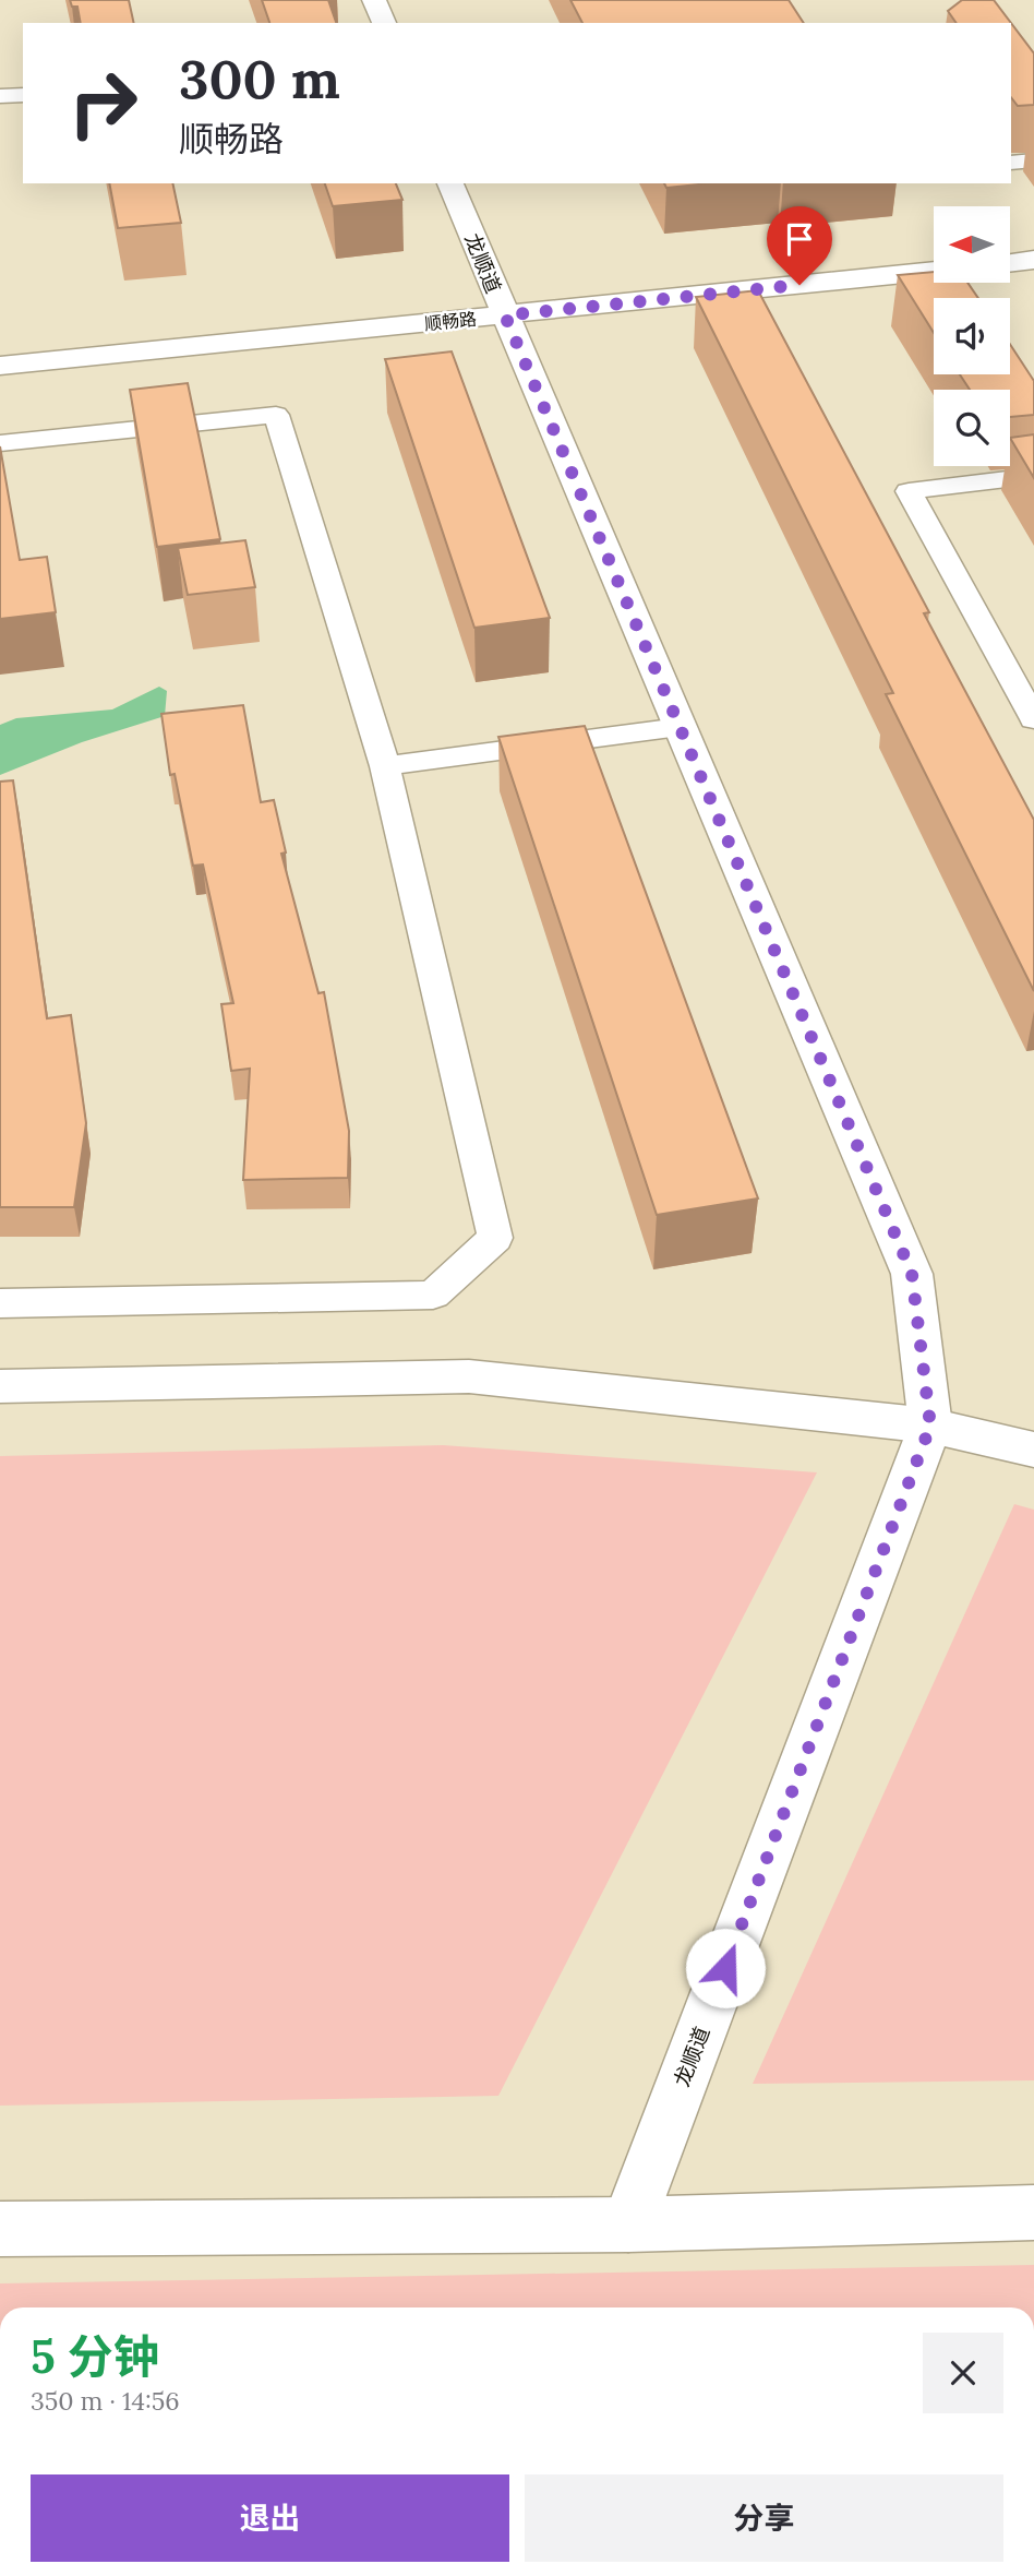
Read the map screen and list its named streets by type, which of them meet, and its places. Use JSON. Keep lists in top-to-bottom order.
{
  "streets": {
    "street": ["龙顺道", "顺畅路"]
  },
  "crossings": [
    ["龙顺道", "顺畅路"]
  ],
  "north": "left",
  "page": {
    "turn": ["300 m", "顺畅路"],
    "heading": ["5 分钟", "350 m · 14:56"],
    "buttons": ["退出", "分享"]
  }
}
